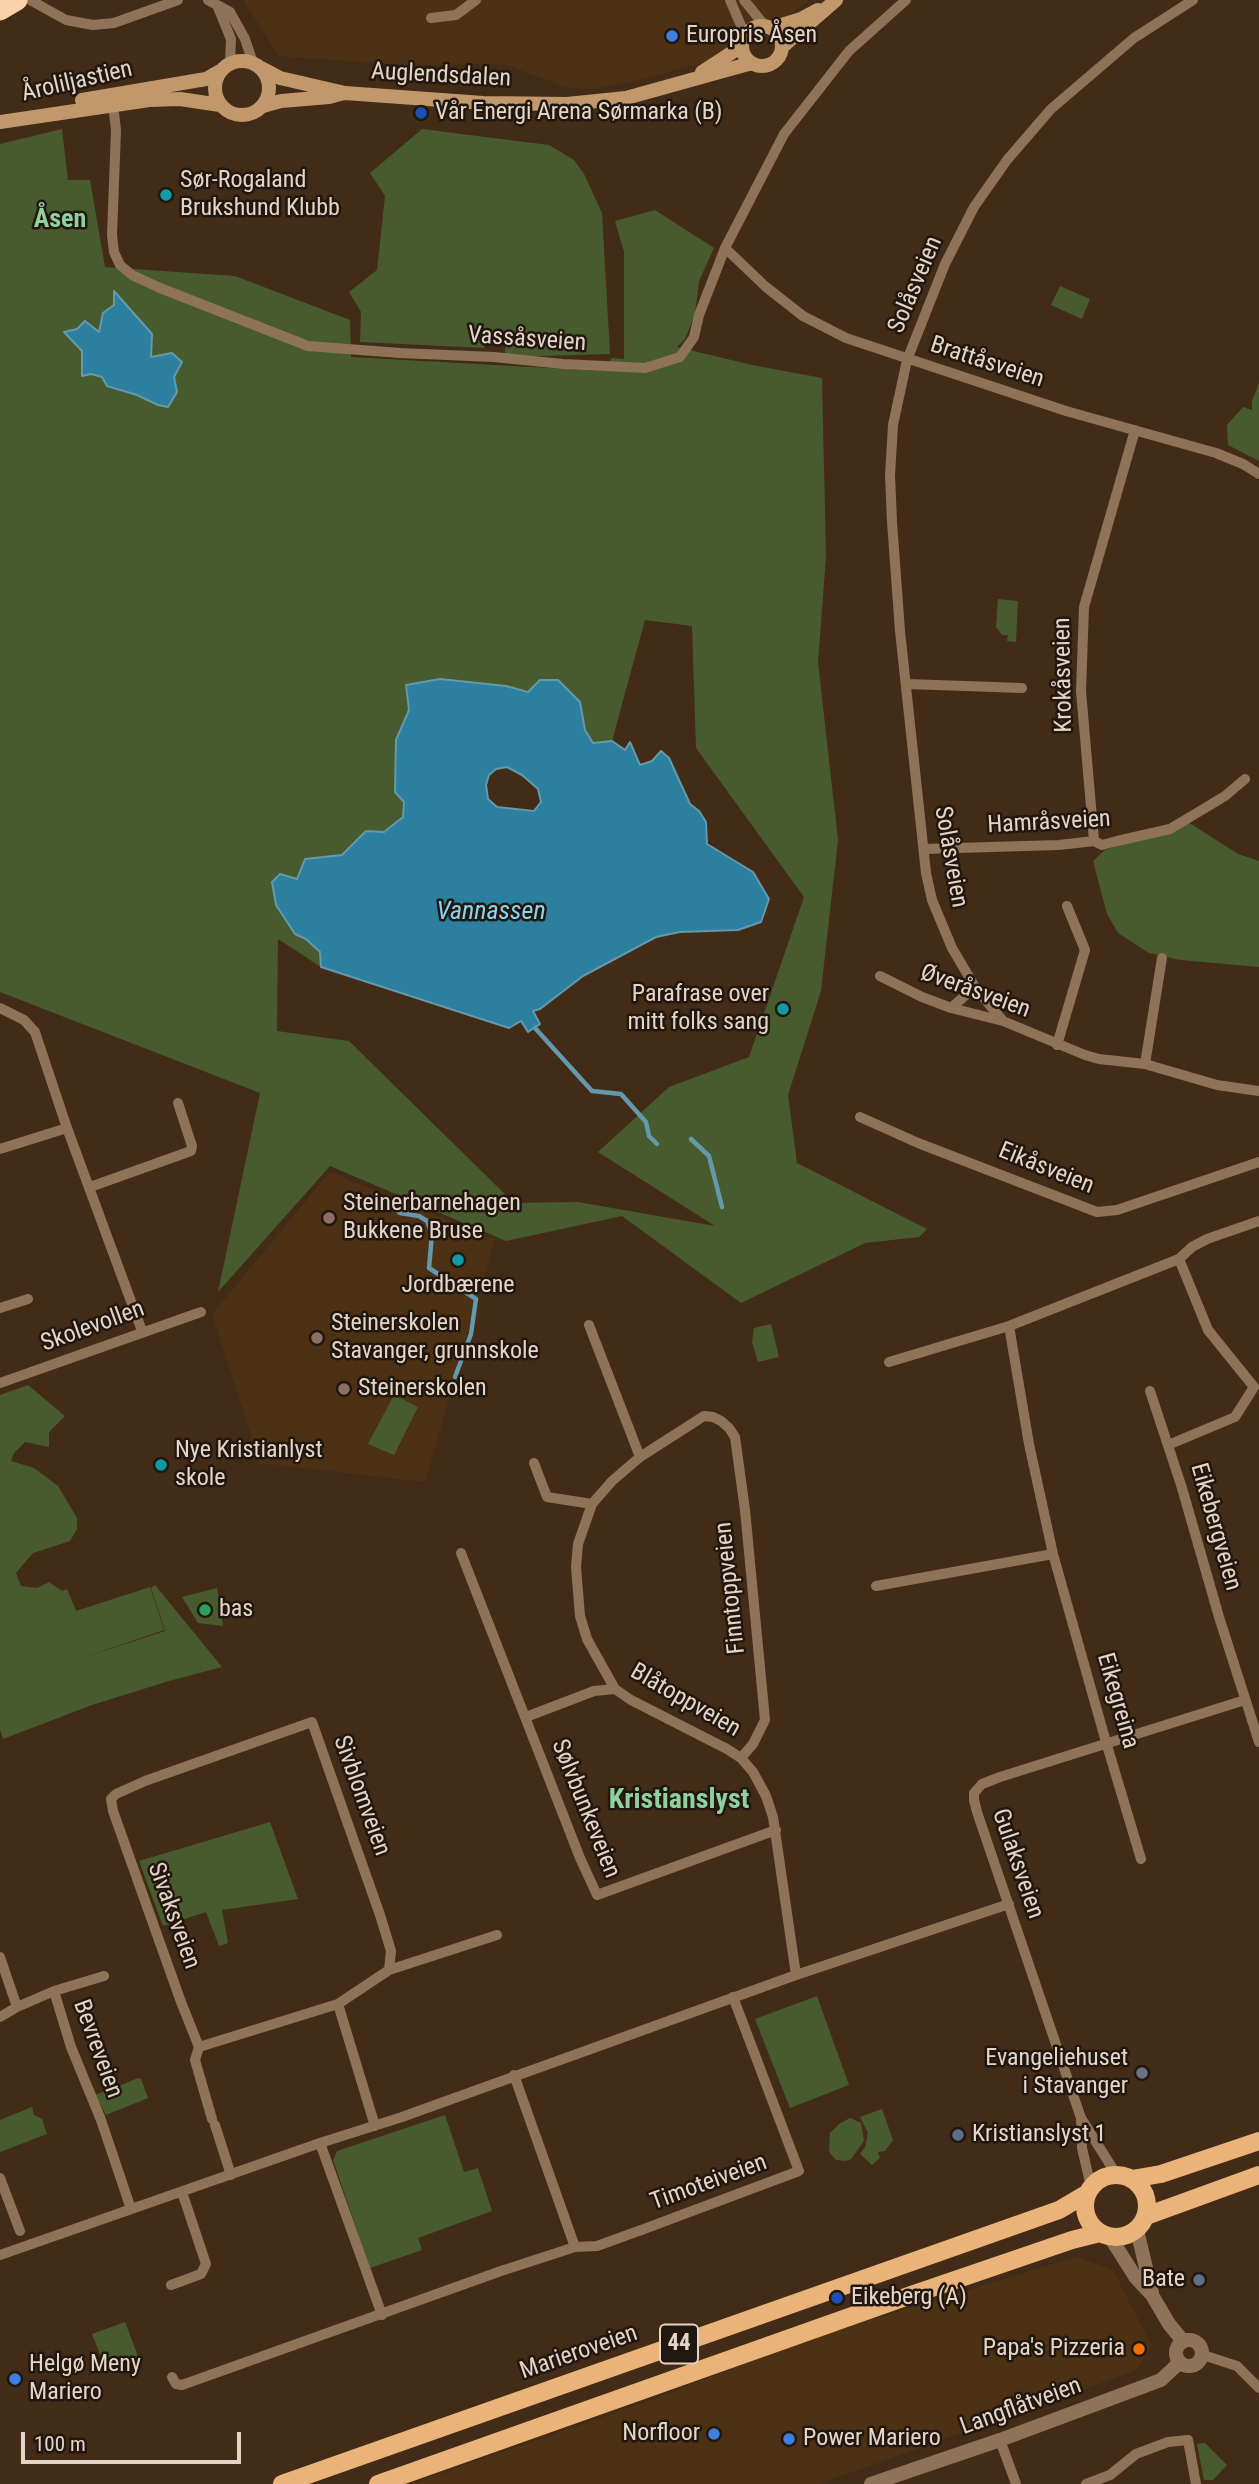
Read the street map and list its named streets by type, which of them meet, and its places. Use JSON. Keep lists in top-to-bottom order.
{
  "streets": {
    "main road": [
      "Auglendsdalen",
      "Åroliljastien",
      "44",
      "Marieroveien"
    ],
    "street": [
      "Solåsveien",
      "Vassåsveien",
      "Brattåsveien",
      "Krokåsveien",
      "Hamråsveien",
      "Øveråsveien",
      "Eikåsveien",
      "Skolevollen",
      "Eikebergveien",
      "Finntoppveien",
      "Blåtoppveien",
      "Eikegreina",
      "Sivblomveien",
      "Sølvbunkeveien",
      "Gulaksveien",
      "Sivaksveien",
      "Bevreveien",
      "Timoteiveien",
      "Langflåtveien"
    ]
  },
  "crossings": [
    ["Åroliljastien", "Vassåsveien"],
    ["Solåsveien", "Brattåsveien"],
    ["Solåsveien", "Hamråsveien"],
    ["Solåsveien", "Øveråsveien"],
    ["Vassåsveien", "Brattåsveien"],
    ["Brattåsveien", "Krokåsveien"],
    ["Krokåsveien", "Hamråsveien"],
    ["Eikebergveien", "Gulaksveien"],
    ["Finntoppveien", "Blåtoppveien"],
    ["Blåtoppveien", "Sølvbunkeveien"],
    ["Eikegreina", "Gulaksveien"],
    ["Sivblomveien", "Sivaksveien"],
    ["Gulaksveien", "44"],
    ["Gulaksveien", "Marieroveien"],
    ["44", "Marieroveien"]
  ],
  "districts": ["Åsen", "Kristianslyst"],
  "water": ["Vannassen"],
  "places": [
    "Europris Åsen",
    "Vår Energi Arena Sørmarka (B)",
    "Sør-Rogaland Brukshund Klubb",
    "Parafrase over mitt folks sang",
    "Steinerbarnehagen Bukkene Bruse",
    "Jordbærene",
    "Steinerskolen Stavanger, grunnskole",
    "Steinerskolen",
    "Nye Kristianlyst skole",
    "bas",
    "Evangeliehuset i Stavanger",
    "Kristianslyst 1",
    "Bate",
    "Eikeberg (A)",
    "Papa's Pizzeria",
    "Helgø Meny Mariero",
    "Norfloor",
    "Power Mariero"
  ],
  "scale_bar": "100 m"
}
